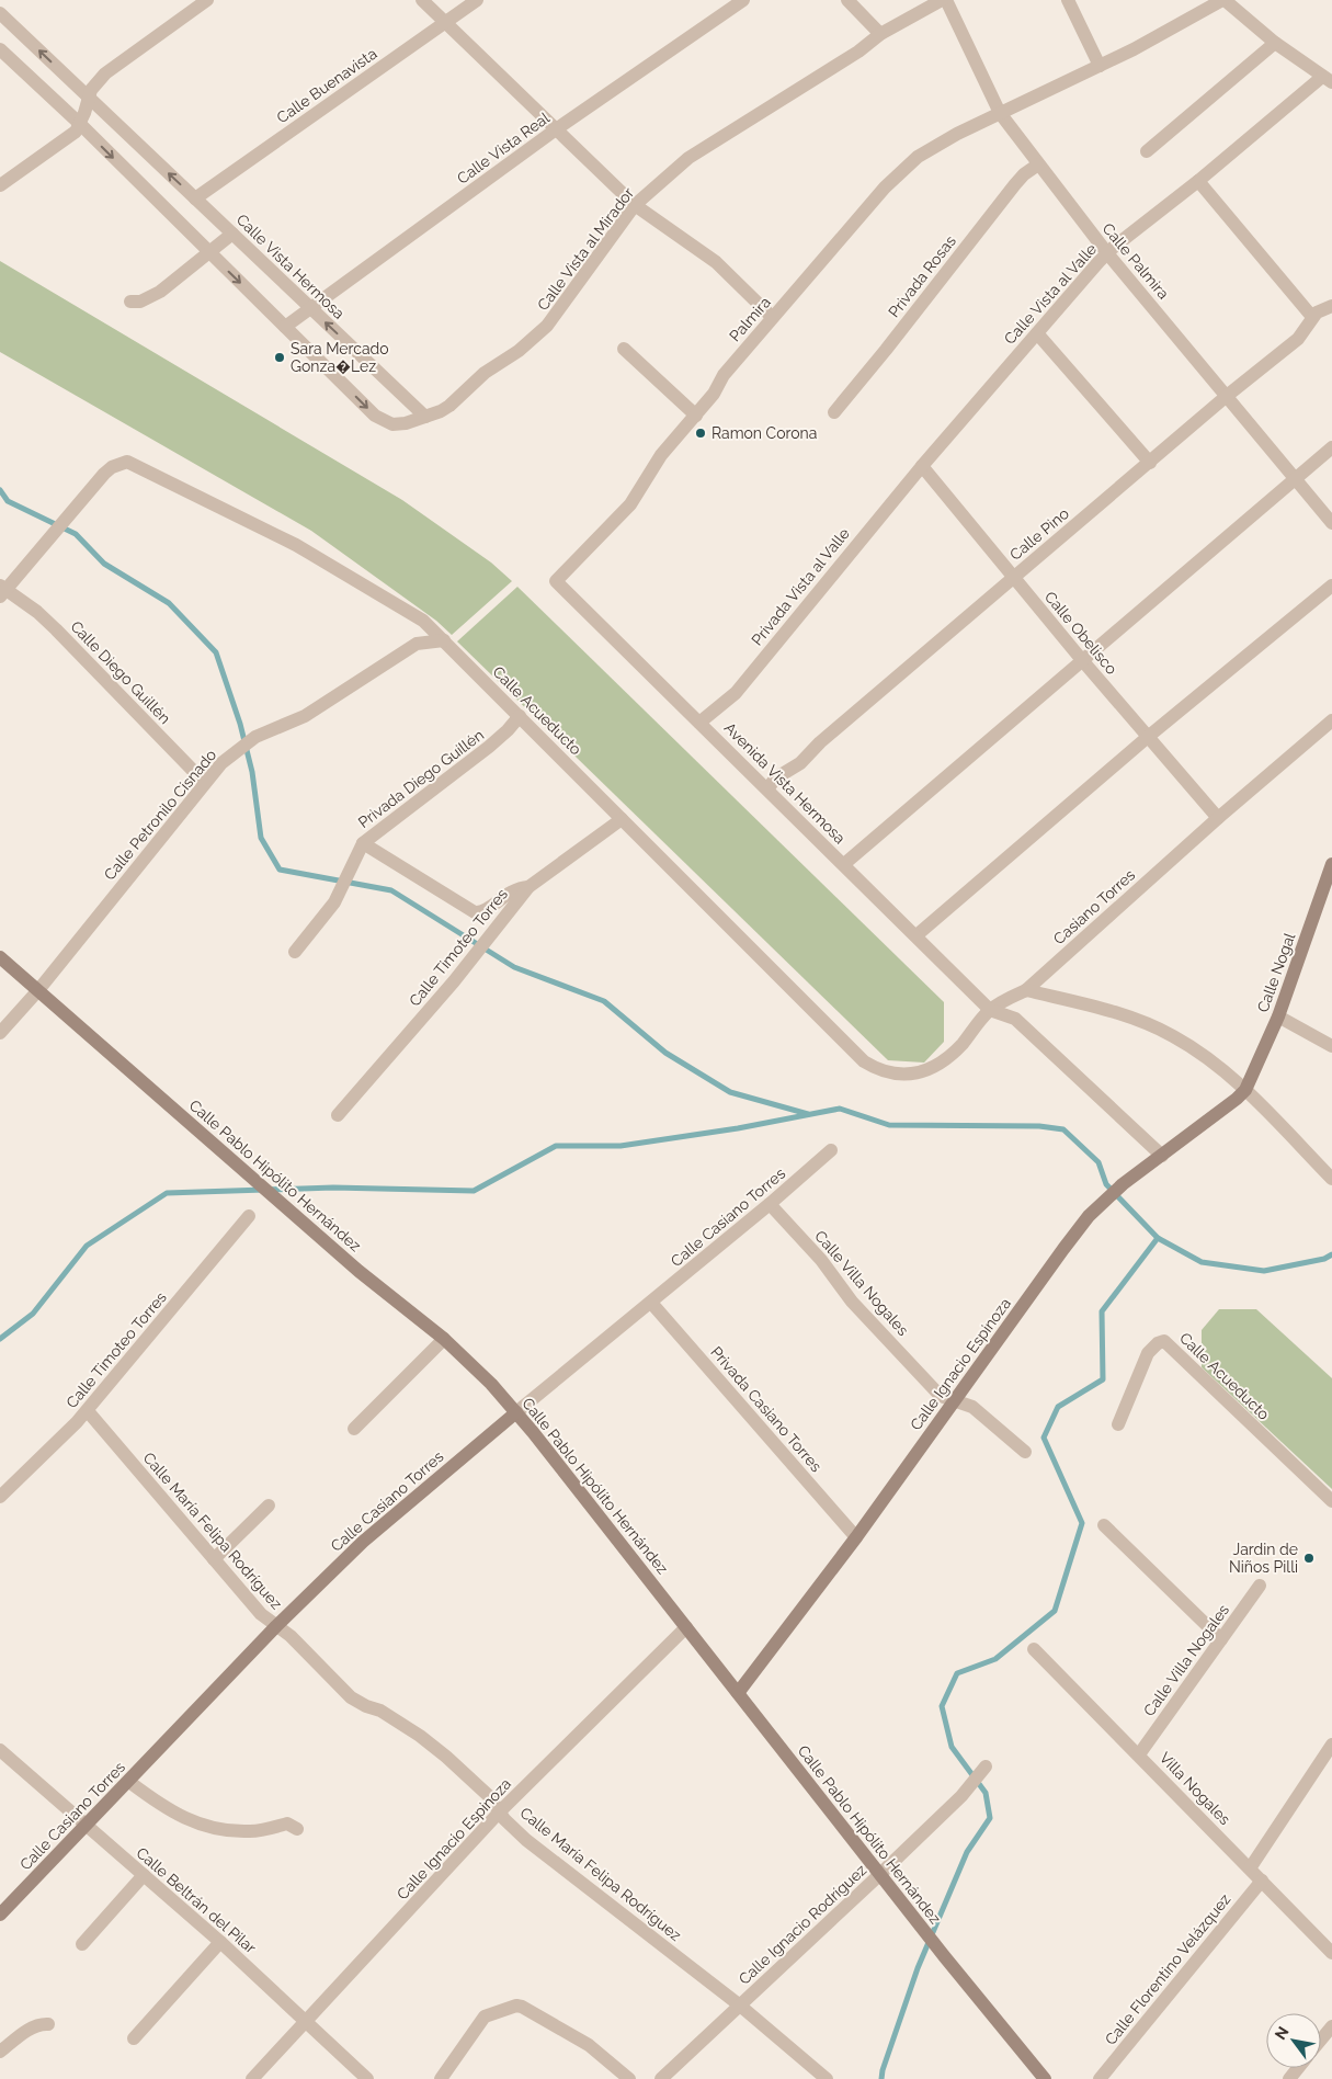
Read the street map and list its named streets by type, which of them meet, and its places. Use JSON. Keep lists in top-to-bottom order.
{
  "streets": {
    "street": [
      "Calle Buenavista",
      "Calle Vista Real",
      "Calle Vista al Mirador",
      "Calle Palmira",
      "Calle Vista Hermosa",
      "Privada Rosas",
      "Calle Vista al Valle",
      "Palmira",
      "Calle Pino",
      "Privada Vista al Valle",
      "Calle Obelisco",
      "Calle Diego Guillén",
      "Calle Acueducto",
      "Privada Diego Guillén",
      "Avenida Vista Hermosa",
      "Calle Petronilo Cisnado",
      "Casiano Torres",
      "Calle Timoteo Torres",
      "Calle Nogal",
      "Calle Pablo Hipólito Hernández",
      "Calle Casiano Torres",
      "Calle Villa Nogales",
      "Calle Ignacio Espinoza",
      "Privada Casiano Torres",
      "Calle María Felipa Rodríguez",
      "Villa Nogales",
      "Calle Beltrán del Pilar",
      "Calle Ignacio Rodríguez",
      "Calle Florentino Velázquez"
    ]
  },
  "crossings": [
    ["Calle Buenavista", "Calle Vista Hermosa"],
    ["Calle Vista Real", "Calle Vista Hermosa"],
    ["Calle Vista al Mirador", "Calle Palmira"],
    ["Calle Vista al Mirador", "Calle Vista Hermosa"],
    ["Calle Palmira", "Privada Rosas"],
    ["Calle Palmira", "Calle Vista al Valle"],
    ["Calle Palmira", "Palmira"],
    ["Calle Palmira", "Calle Pino"],
    ["Calle Vista al Valle", "Privada Vista al Valle"],
    ["Calle Vista al Valle", "Calle Obelisco"],
    ["Palmira", "Avenida Vista Hermosa"],
    ["Calle Pino", "Calle Obelisco"],
    ["Calle Pino", "Avenida Vista Hermosa"],
    ["Privada Vista al Valle", "Calle Obelisco"],
    ["Privada Vista al Valle", "Avenida Vista Hermosa"],
    ["Calle Obelisco", "Casiano Torres"],
    ["Calle Diego Guillén", "Calle Acueducto"],
    ["Calle Diego Guillén", "Calle Petronilo Cisnado"],
    ["Calle Acueducto", "Privada Diego Guillén"],
    ["Calle Acueducto", "Calle Petronilo Cisnado"],
    ["Calle Acueducto", "Casiano Torres"],
    ["Calle Acueducto", "Calle Timoteo Torres"],
    ["Avenida Vista Hermosa", "Casiano Torres"],
    ["Calle Petronilo Cisnado", "Calle Pablo Hipólito Hernández"],
    ["Calle Timoteo Torres", "Calle María Felipa Rodríguez"],
    ["Calle Nogal", "Calle Ignacio Espinoza"],
    ["Calle Pablo Hipólito Hernández", "Calle Casiano Torres"],
    ["Calle Pablo Hipólito Hernández", "Calle Ignacio Espinoza"],
    ["Calle Pablo Hipólito Hernández", "Calle Ignacio Rodríguez"],
    ["Calle Casiano Torres", "Calle Villa Nogales"],
    ["Calle Casiano Torres", "Privada Casiano Torres"],
    ["Calle Casiano Torres", "Calle María Felipa Rodríguez"],
    ["Calle Casiano Torres", "Calle Beltrán del Pilar"],
    ["Calle Villa Nogales", "Calle Ignacio Espinoza"],
    ["Calle Villa Nogales", "Villa Nogales"],
    ["Calle Ignacio Espinoza", "Privada Casiano Torres"],
    ["Calle Ignacio Espinoza", "Calle María Felipa Rodríguez"],
    ["Calle Ignacio Espinoza", "Calle Beltrán del Pilar"],
    ["Calle María Felipa Rodríguez", "Calle Ignacio Rodríguez"],
    ["Villa Nogales", "Calle Florentino Velázquez"]
  ],
  "places": ["Sara Mercado Gonza�Lez", "Ramon Corona", "Jardin de Niños Pilli"],
  "north": "top left"
}
